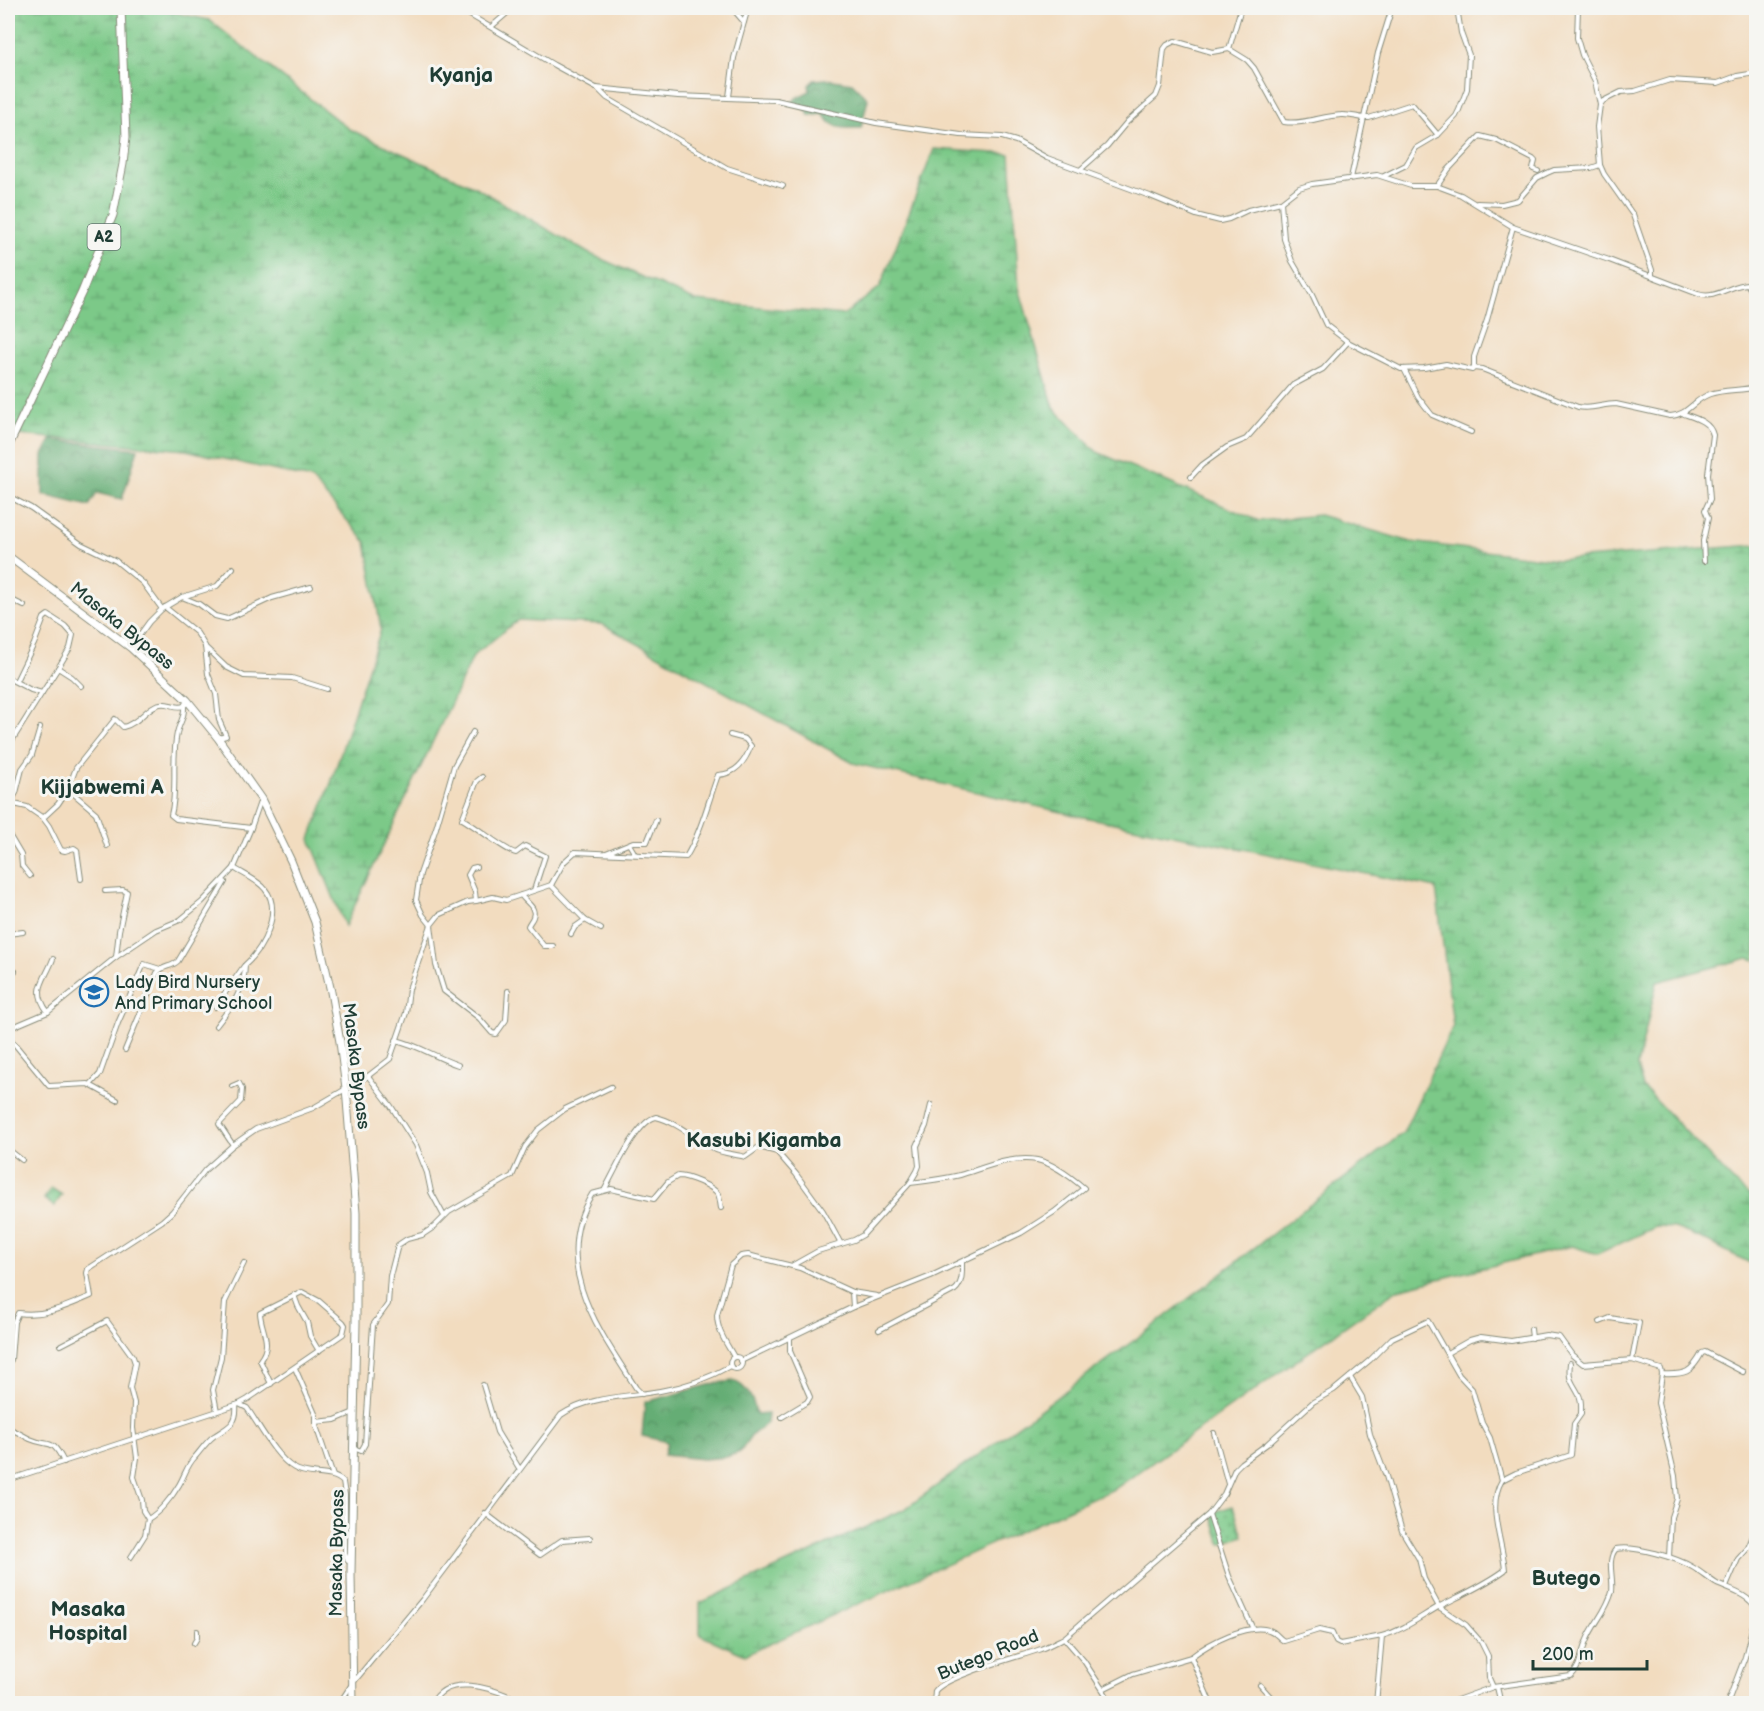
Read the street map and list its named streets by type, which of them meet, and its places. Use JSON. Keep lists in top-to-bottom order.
{
  "streets": {
    "highway": ["A2", "Masaka Bypass"],
    "street": ["Butego Road"]
  },
  "districts": [
    "Kyanja",
    "Kijjabwemi A",
    "Kasubi Kigamba",
    "Butego",
    "Masaka Hospital"
  ],
  "places": {
    "school or university": ["Lady Bird Nursery And Primary School"]
  },
  "scale_bar": "200 m"
}
